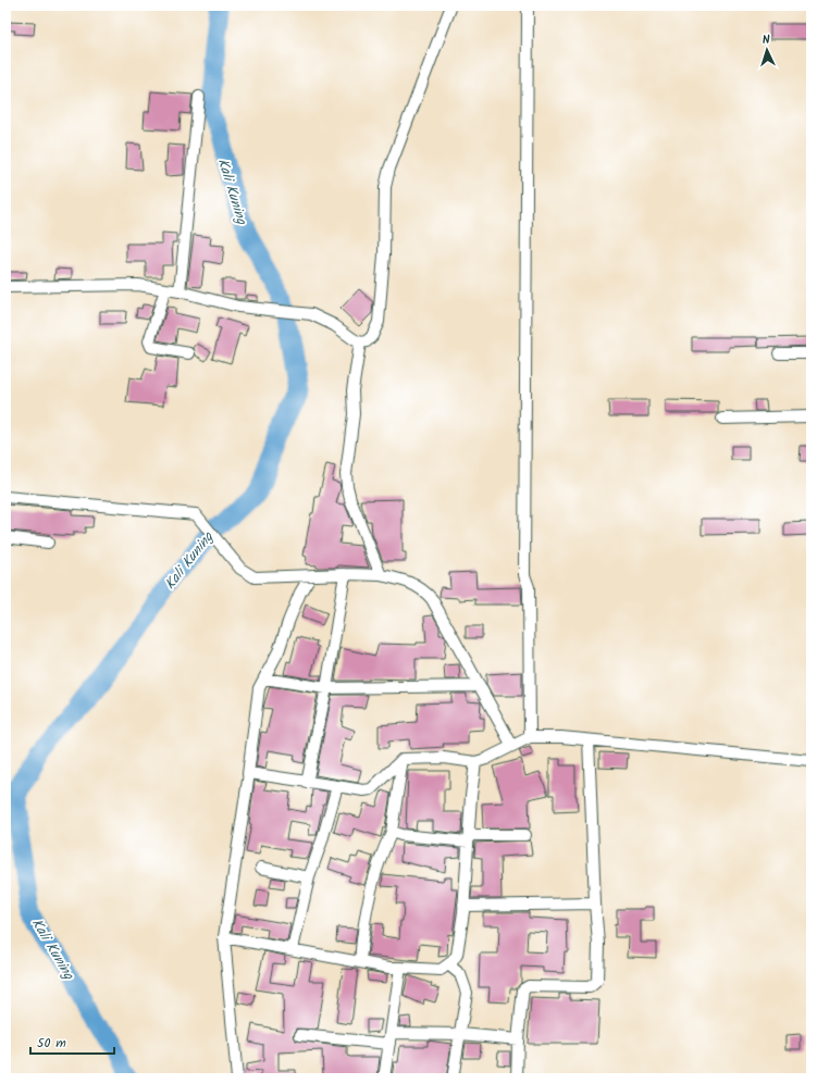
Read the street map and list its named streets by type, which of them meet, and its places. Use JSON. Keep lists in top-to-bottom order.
{
  "water": ["Kali Kuning"],
  "scale_bar": "50 m",
  "north": "top"
}
